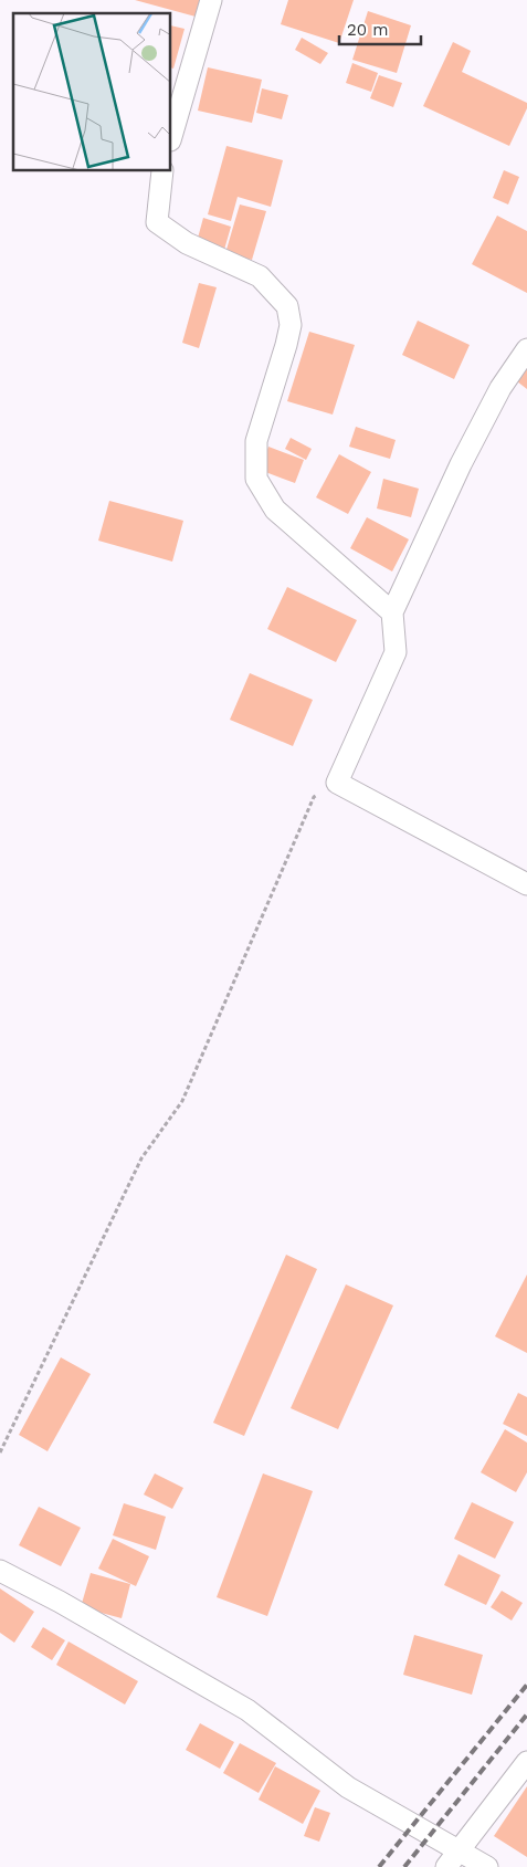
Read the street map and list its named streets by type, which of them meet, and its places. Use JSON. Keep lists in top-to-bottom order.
{
  "scale_bar": "20 m"
}
